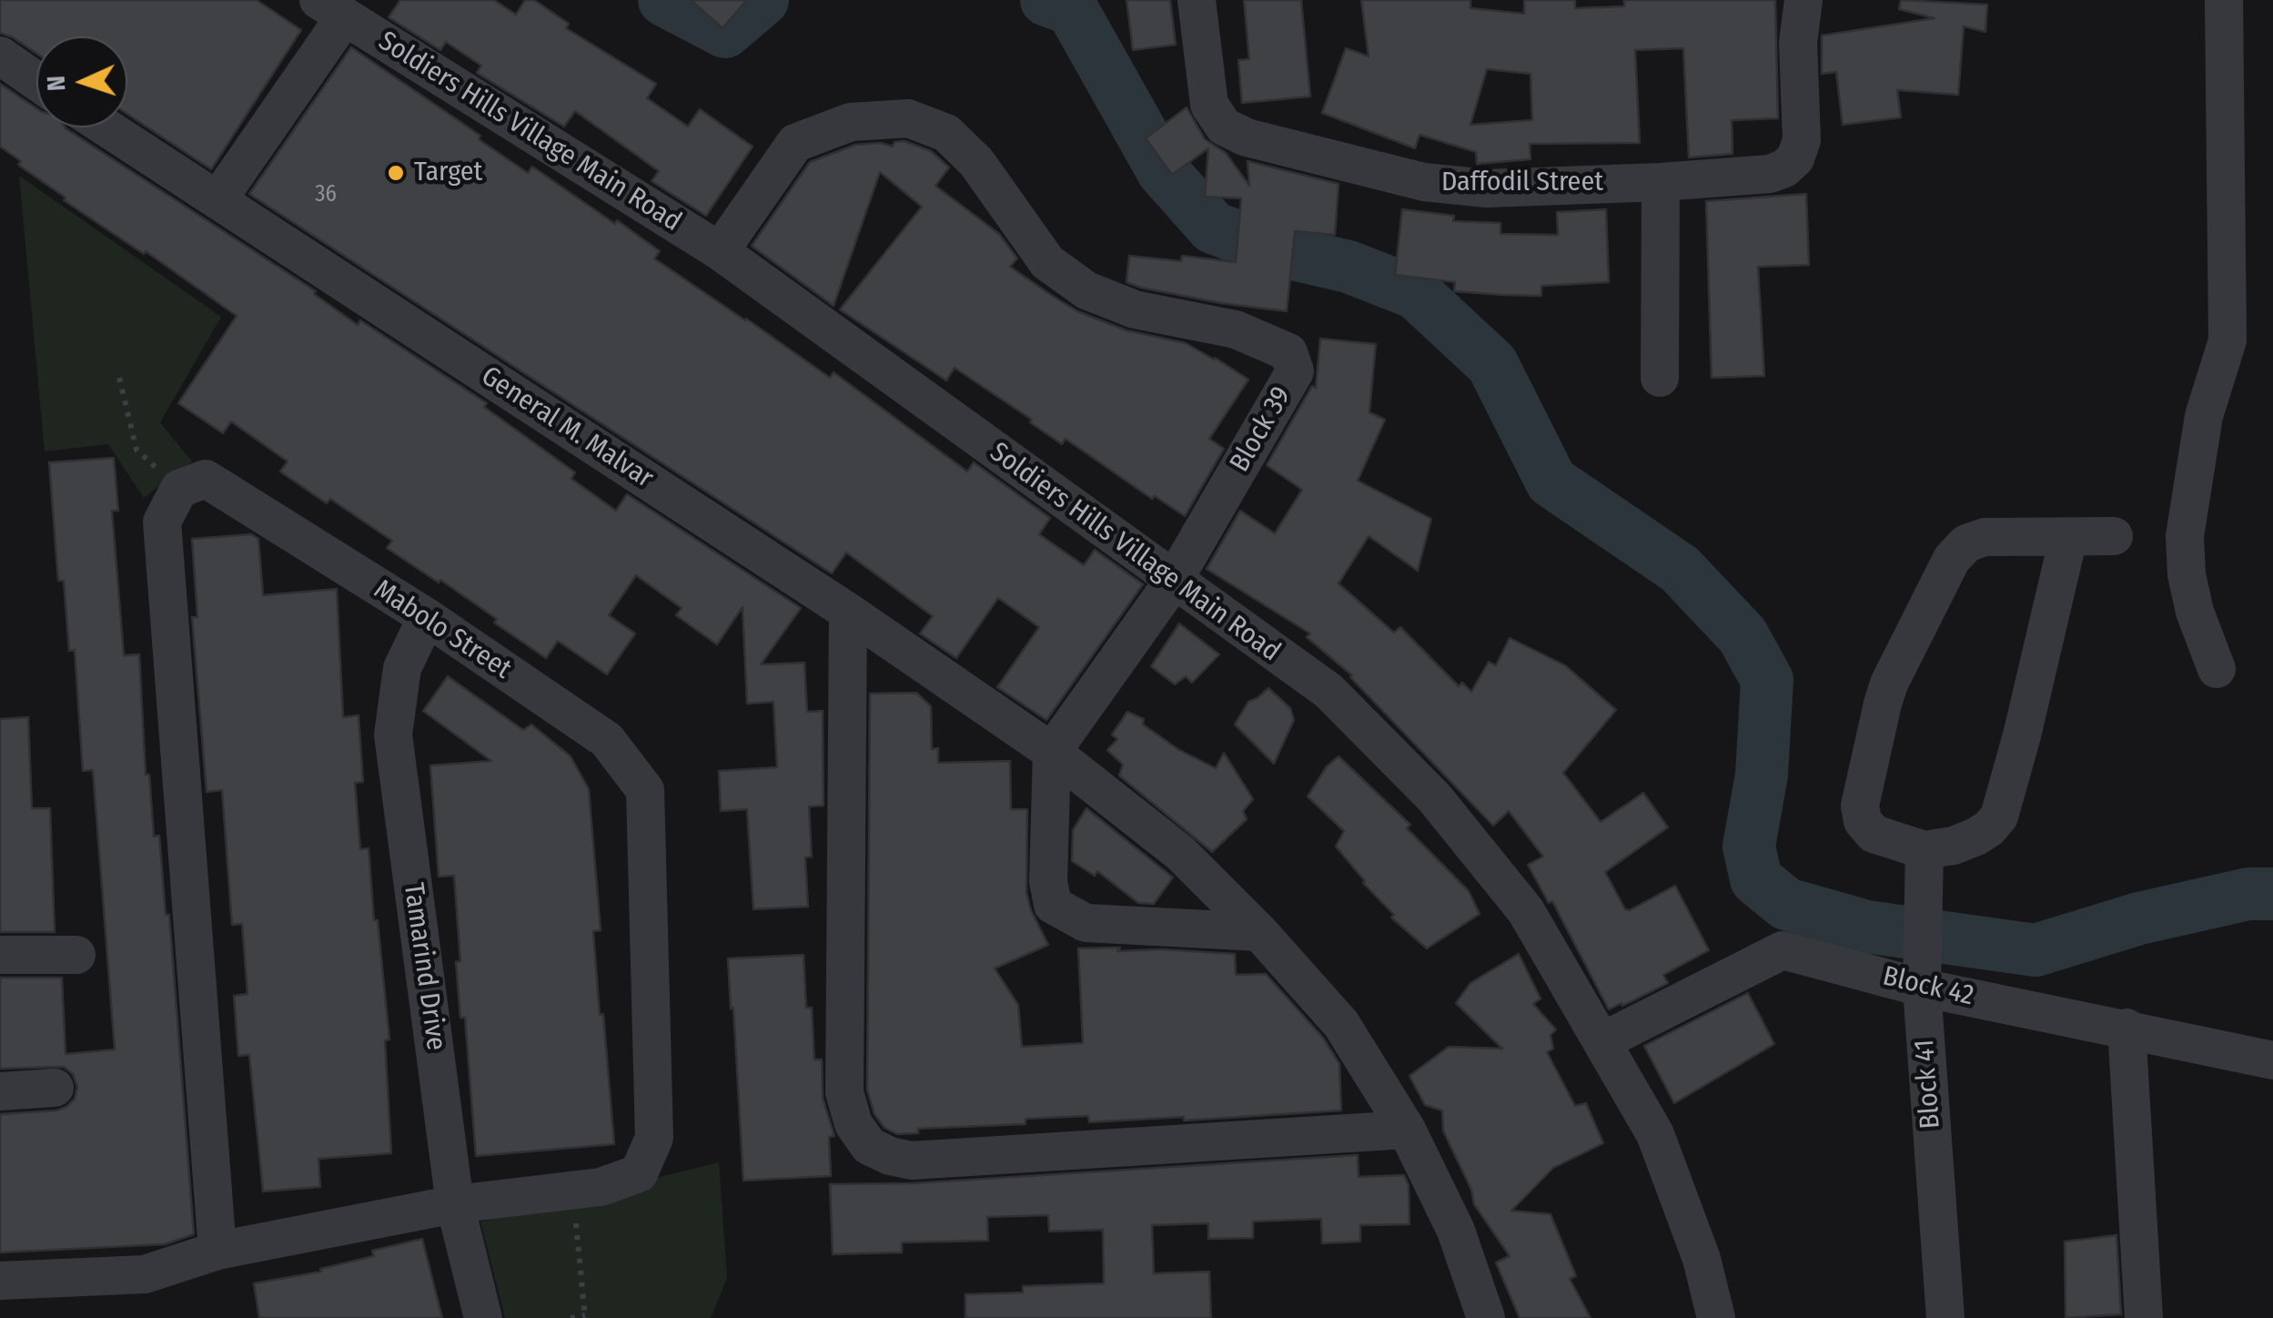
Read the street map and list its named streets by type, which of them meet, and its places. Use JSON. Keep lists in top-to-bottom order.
{
  "streets": {
    "street": [
      "Soldiers Hills Village Main Road",
      "Daffodil Street",
      "General M. Malvar",
      "Block 39",
      "Mabolo Street",
      "Tamarind Drive",
      "Block 42",
      "Block 41"
    ]
  },
  "crossings": [
    ["Soldiers Hills Village Main Road", "Block 39"],
    ["Soldiers Hills Village Main Road", "Block 42"],
    ["General M. Malvar", "Block 39"],
    ["Mabolo Street", "Tamarind Drive"],
    ["Block 42", "Block 41"]
  ],
  "places": ["Target"],
  "house_numbers": ["36"],
  "north": "left"
}
